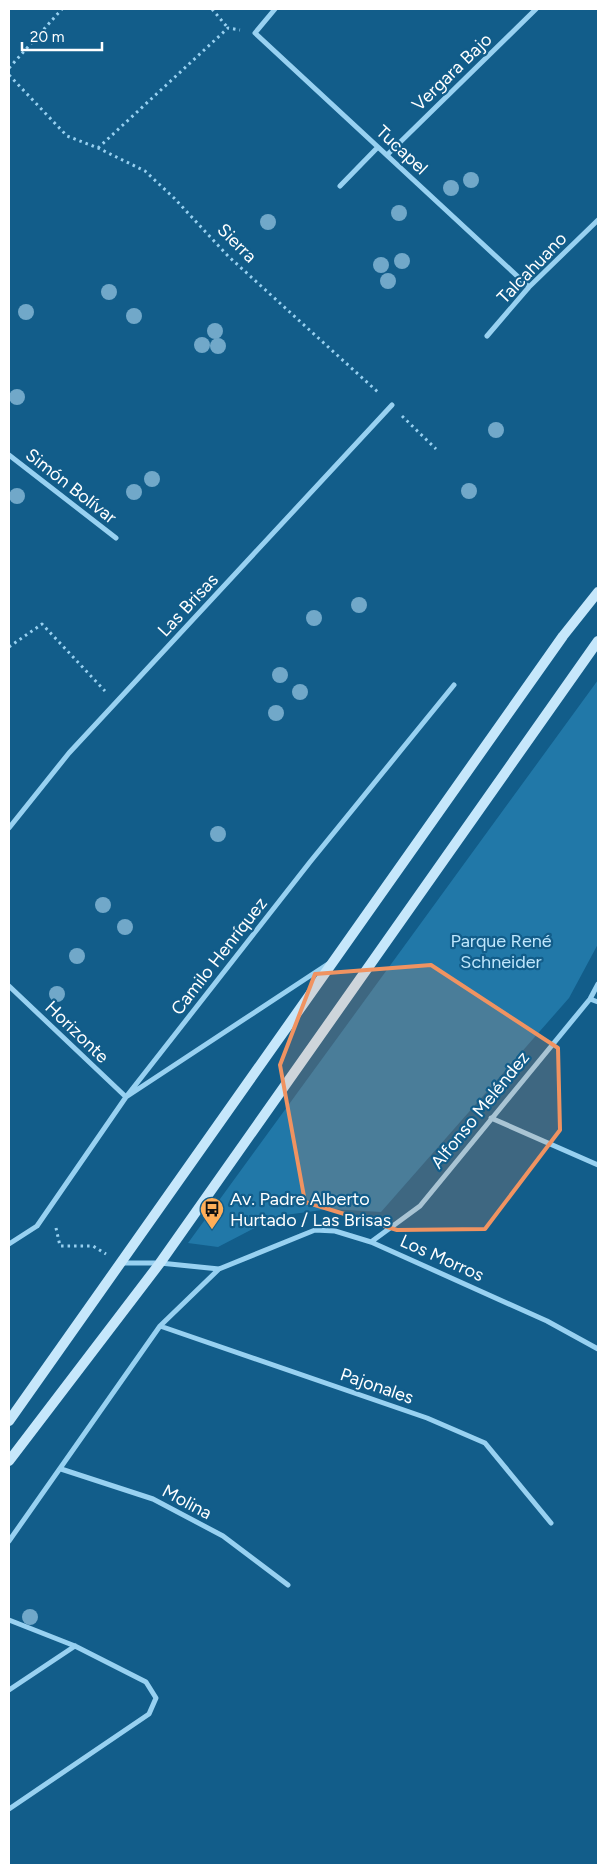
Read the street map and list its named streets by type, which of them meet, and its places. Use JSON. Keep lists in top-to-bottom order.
{
  "streets": {
    "street": [
      "Vergara Bajo",
      "Tucapel",
      "Talcahuano",
      "Simón Bolívar",
      "Las Brisas",
      "Camilo Henríquez",
      "Horizonte",
      "Alfonso Meléndez",
      "Los Morros",
      "Pajonales",
      "Molina"
    ],
    "path": ["Sierra"]
  },
  "crossings": [
    ["Vergara Bajo", "Tucapel"],
    ["Tucapel", "Talcahuano"],
    ["Sierra", "Las Brisas"],
    ["Camilo Henríquez", "Horizonte"],
    ["Alfonso Meléndez", "Los Morros"]
  ],
  "parks": ["Parque René Schneider"],
  "places": {
    "bus stop": ["Av. Padre Alberto Hurtado / Las Brisas"]
  },
  "scale_bar": "20 m"
}
